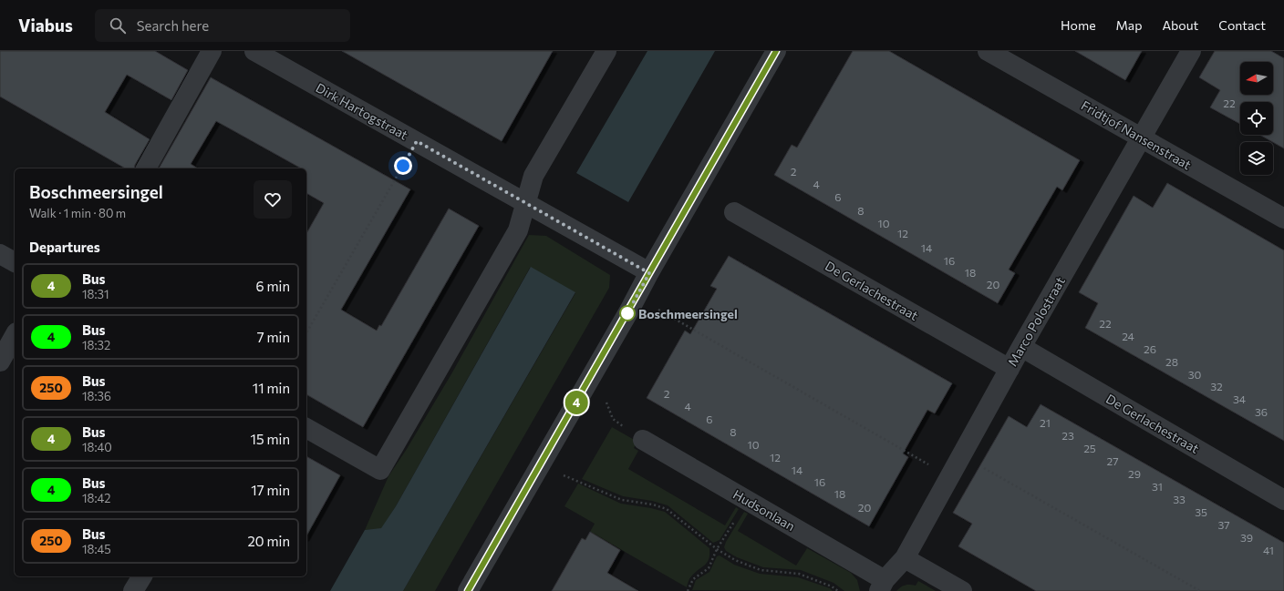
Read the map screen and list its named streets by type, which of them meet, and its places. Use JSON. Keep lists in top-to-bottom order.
{
  "streets": {
    "street": [
      "Dirk Hartogstraat",
      "Fridtjof Nansenstraat",
      "De Gerlachestraat",
      "Marco Polostraat",
      "Hudsonlaan"
    ]
  },
  "crossings": [
    ["Fridtjof Nansenstraat", "Marco Polostraat"],
    ["De Gerlachestraat", "Marco Polostraat"],
    ["Marco Polostraat", "Hudsonlaan"]
  ],
  "places": ["Boschmeersingel"],
  "lines": ["bus line 4"],
  "house_numbers": [
    "22",
    "2",
    "4",
    "6",
    "8",
    "10",
    "12",
    "14",
    "16",
    "18",
    "20",
    "22",
    "24",
    "26",
    "28",
    "30",
    "32",
    "2",
    "34",
    "4",
    "36",
    "6",
    "21",
    "8",
    "23",
    "10",
    "25",
    "12",
    "27",
    "14",
    "29",
    "16",
    "31",
    "18",
    "33",
    "20",
    "35",
    "37",
    "39",
    "41"
  ],
  "north": "left",
  "page": {
    "header": "Viabus",
    "search": "Search here",
    "nav": [
      "Home",
      "Map",
      "About",
      "Contact"
    ],
    "on_map": "4",
    "heading": [
      ["Boschmeersingel", "Walk · 1 min · 80 m"],
      "Departures"
    ],
    "list": [
      {
        "mark": "4",
        "name": "Bus",
        "note": "18:31",
        "value": "6 min"
      },
      {
        "mark": "4",
        "name": "Bus",
        "note": "18:32",
        "value": "7 min"
      },
      {
        "mark": "250",
        "name": "Bus",
        "note": "18:36",
        "value": "11 min"
      },
      {
        "mark": "4",
        "name": "Bus",
        "note": "18:40",
        "value": "15 min"
      },
      {
        "mark": "4",
        "name": "Bus",
        "note": "18:42",
        "value": "17 min"
      },
      {
        "mark": "250",
        "name": "Bus",
        "note": "18:45",
        "value": "20 min"
      }
    ]
  }
}
